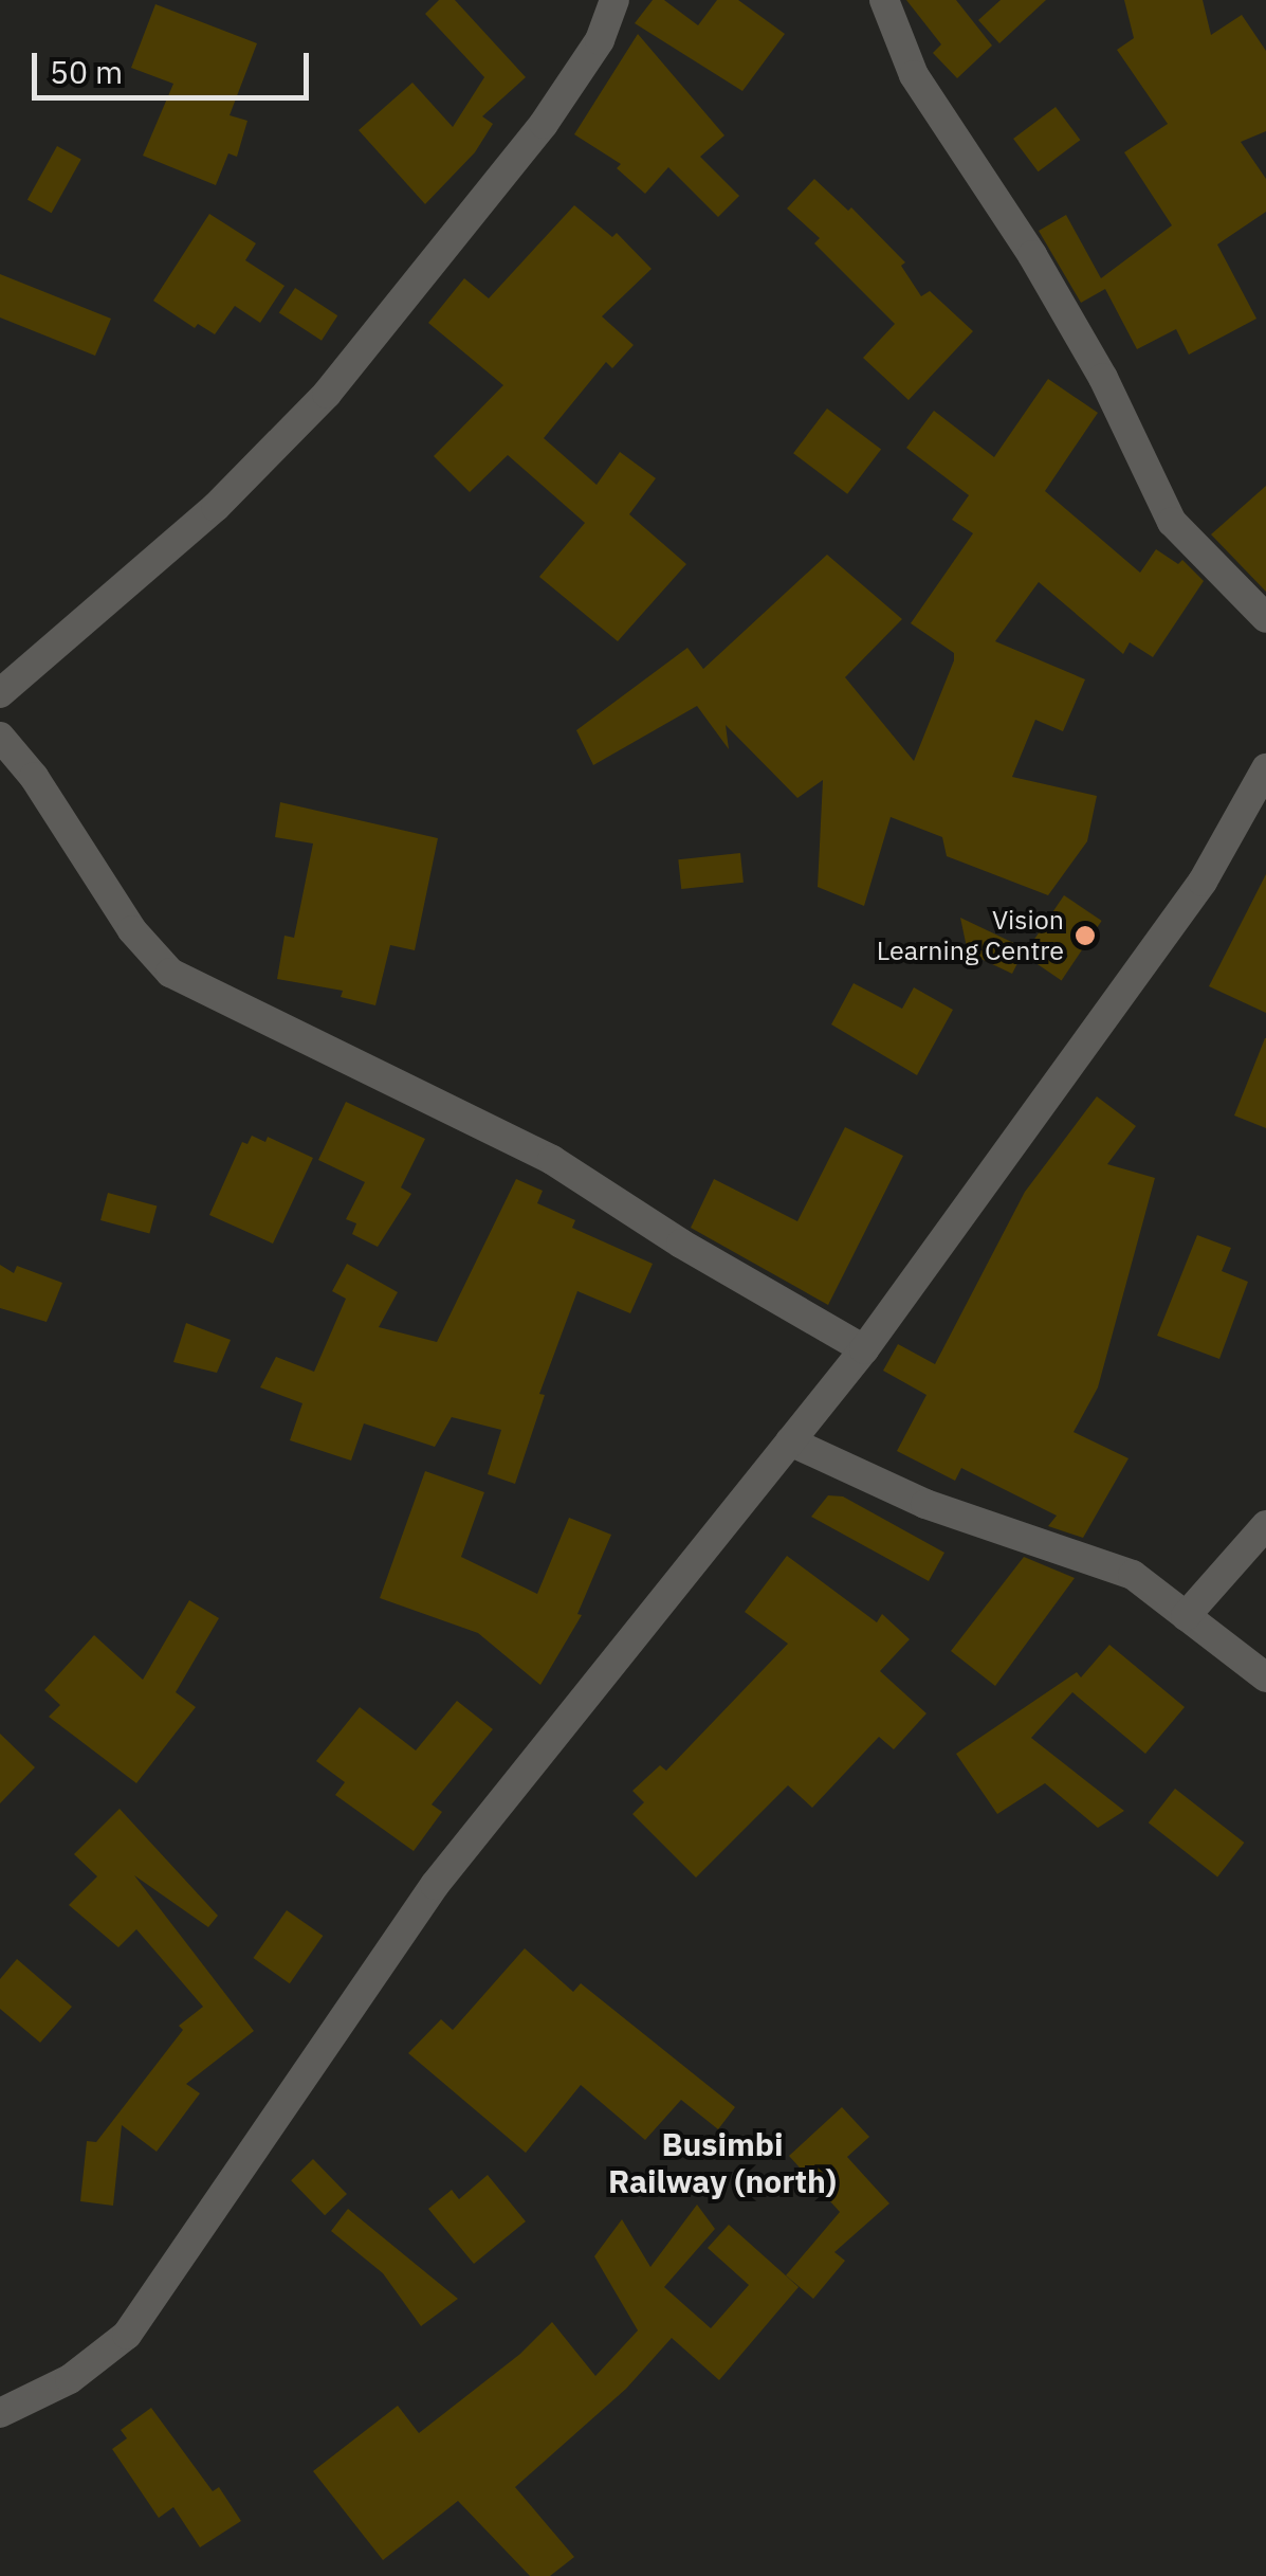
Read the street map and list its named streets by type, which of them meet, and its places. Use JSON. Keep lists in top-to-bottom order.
{
  "districts": ["Busimbi Railway (north)"],
  "places": ["Vision Learning Centre"],
  "scale_bar": "50 m"
}
